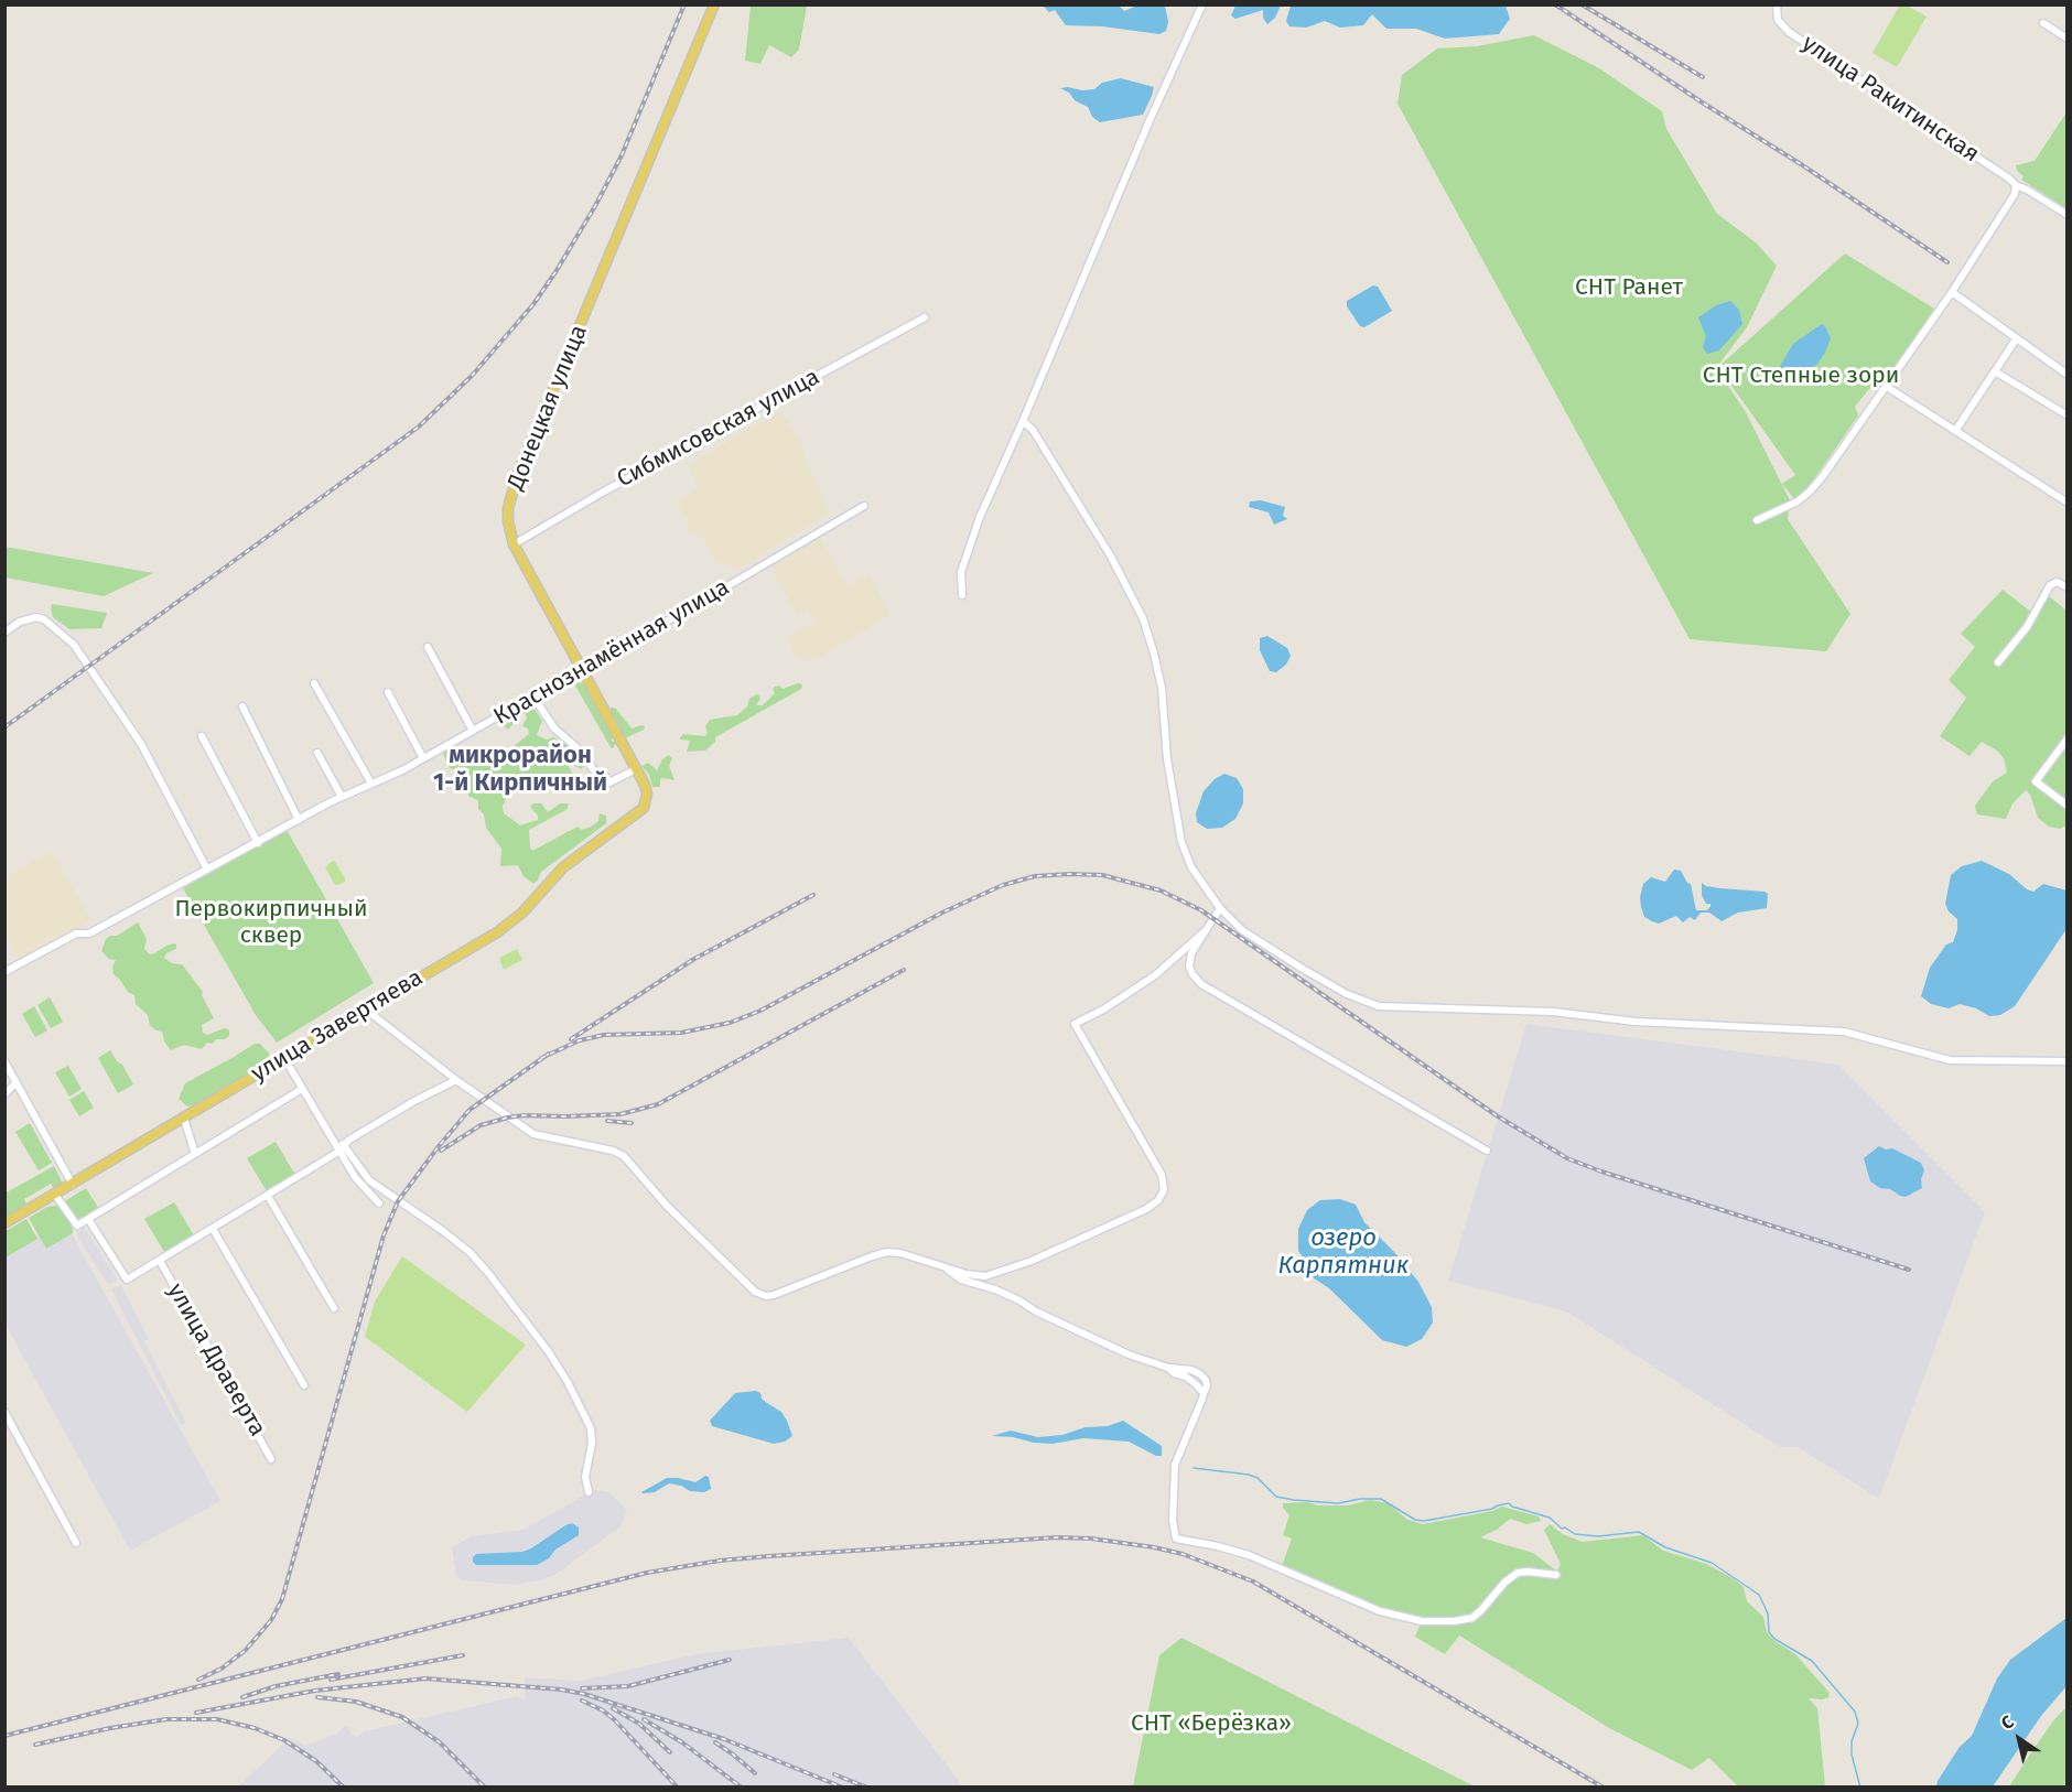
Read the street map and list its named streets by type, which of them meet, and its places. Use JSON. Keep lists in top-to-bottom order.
{
  "streets": {
    "main road": ["Донецкая улица", "улица Завертяева"],
    "street": [
      "улица Ракитинская",
      "Сибмисовская улица",
      "Краснознамённая улица",
      "улица Драверта"
    ]
  },
  "crossings": [
    ["Донецкая улица", "Сибмисовская улица"],
    ["Донецкая улица", "Краснознамённая улица"],
    ["Донецкая улица", "улица Завертяева"]
  ],
  "districts": ["микрорайон 1-й Кирпичный"],
  "water": ["озеро Карпятник"],
  "parks": [
    "СНТ Ранет",
    "СНТ Степные зори",
    "Первокирпичный сквер",
    "СНТ «Берёзка»"
  ],
  "north": "top left"
}
